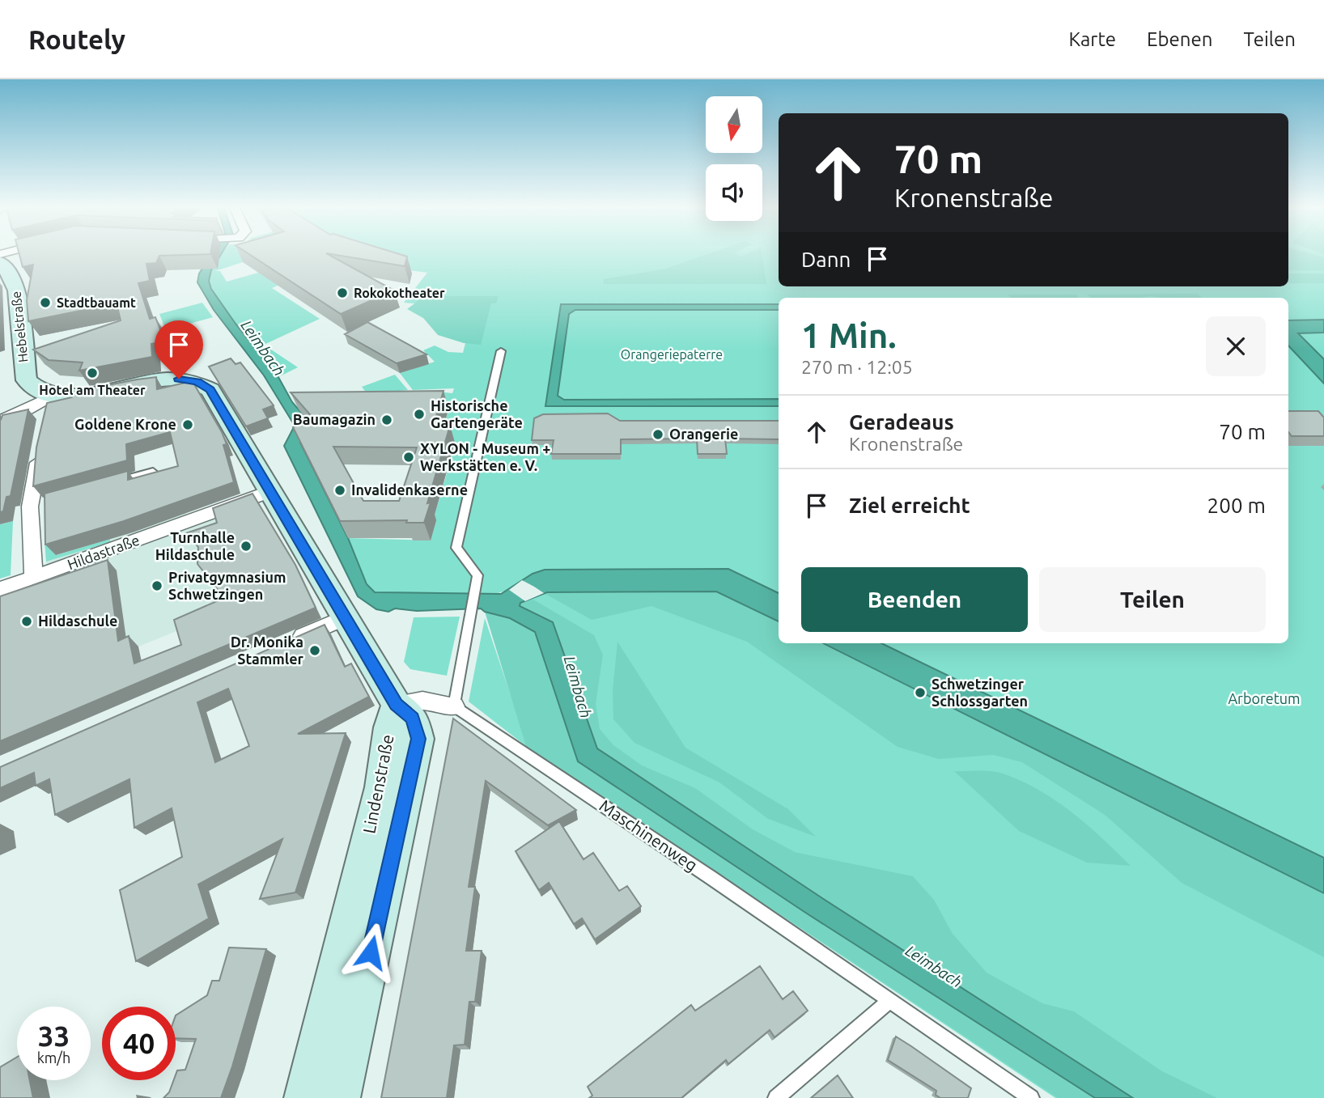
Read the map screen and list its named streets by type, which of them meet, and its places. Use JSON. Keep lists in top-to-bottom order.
{
  "streets": {
    "street": [
      "Hebelstraße",
      "Hildastraße",
      "Lindenstraße",
      "Maschinenweg"
    ]
  },
  "crossings": [
    ["Lindenstraße", "Maschinenweg"]
  ],
  "water": ["Leimbach"],
  "parks": ["Orangeriepaterre", "Arboretum"],
  "places": [
    "Rokokotheater",
    "Stadtbauamt",
    "Hotel am Theater",
    "Historische Gartengeräte",
    "Baumagazin",
    "Goldene Krone",
    "Orangerie",
    "XYLON - Museum + Werkstätten e. V.",
    "Invalidenkaserne",
    "Turnhalle Hildaschule",
    "Privatgymnasium Schwetzingen",
    "Hildaschule",
    "Dr. Monika Stammler",
    "Schwetzinger Schlossgarten"
  ],
  "north": "bottom",
  "page": {
    "header": "Routely",
    "nav": ["Karte", "Ebenen", "Teilen"],
    "turn": ["70 m", "Kronenstraße"],
    "then": "Dann",
    "heading": ["1 Min.", "270 m · 12:05"],
    "list": [
      {
        "name": "Geradeaus",
        "note": "Kronenstraße",
        "value": "70 m"
      },
      {
        "name": "Ziel erreicht",
        "value": "200 m"
      }
    ],
    "buttons": ["Beenden", "Teilen"],
    "speed": "33 km/h",
    "limit": "40"
  }
}
